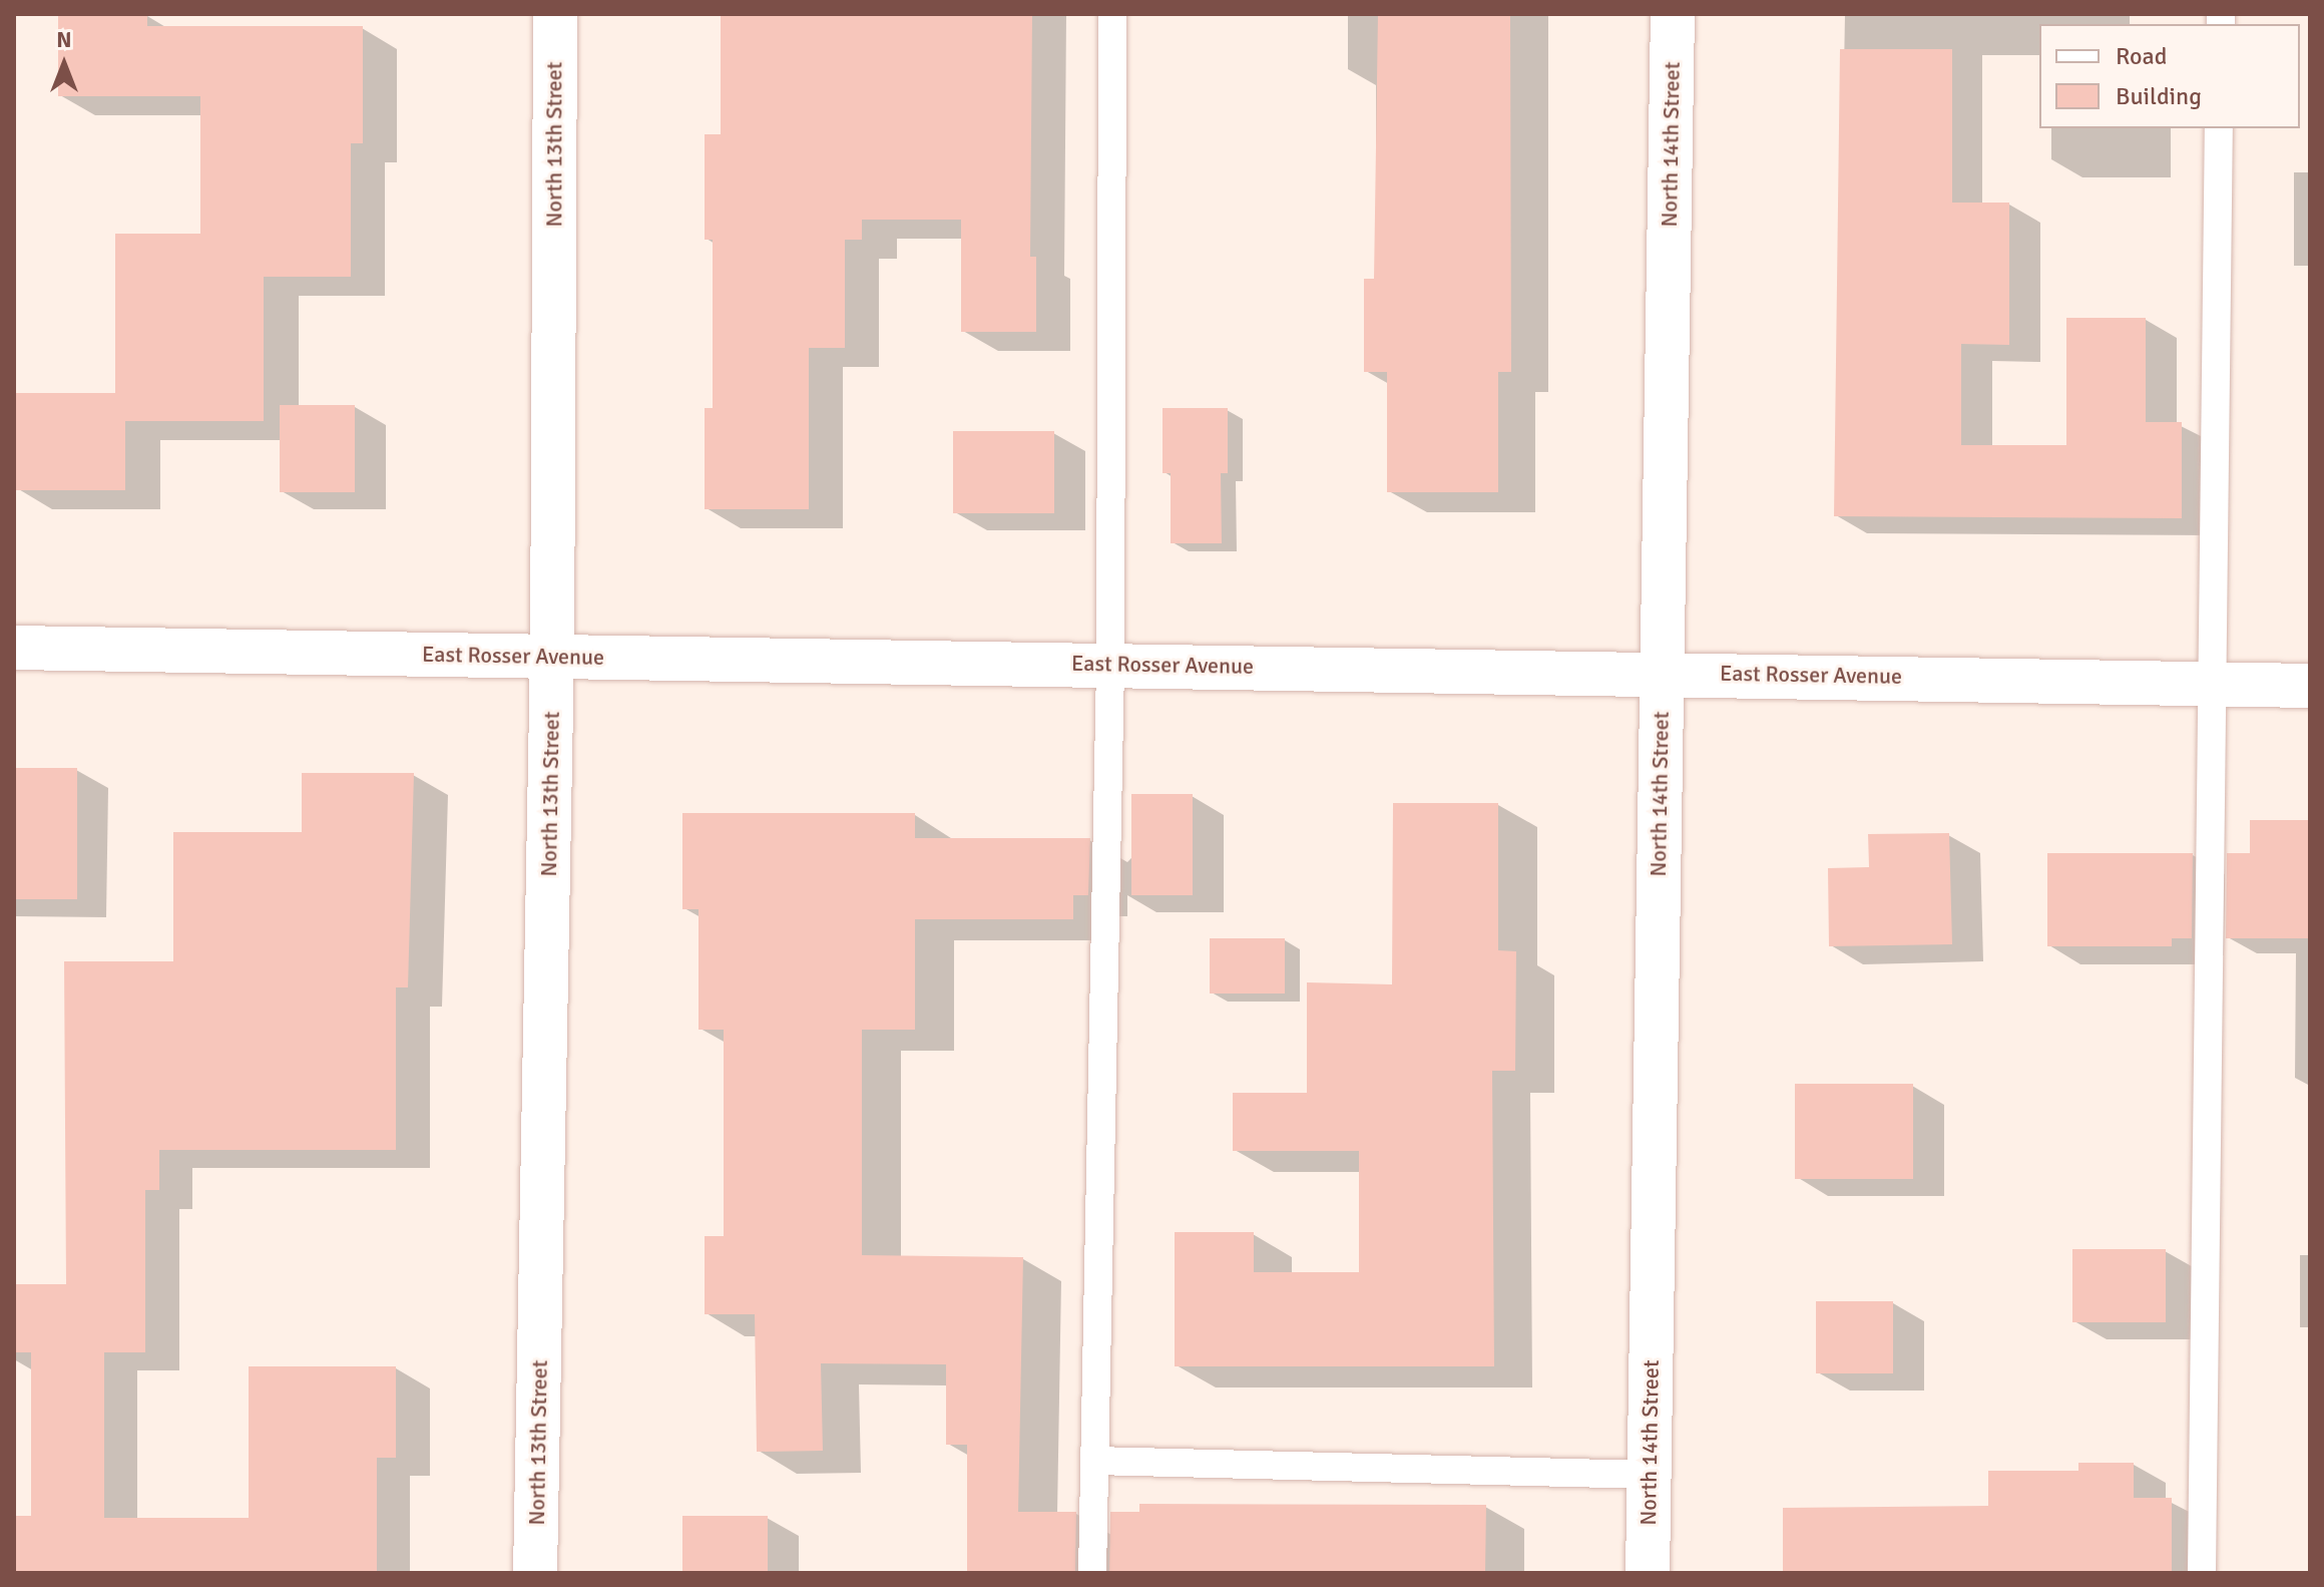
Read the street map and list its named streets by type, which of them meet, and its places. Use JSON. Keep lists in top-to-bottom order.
{
  "streets": {
    "street": ["North 13th Street", "North 14th Street", "East Rosser Avenue"]
  },
  "crossings": [
    ["North 13th Street", "East Rosser Avenue"],
    ["North 14th Street", "East Rosser Avenue"]
  ],
  "legend": ["Road", "Building"],
  "north": "top"
}
